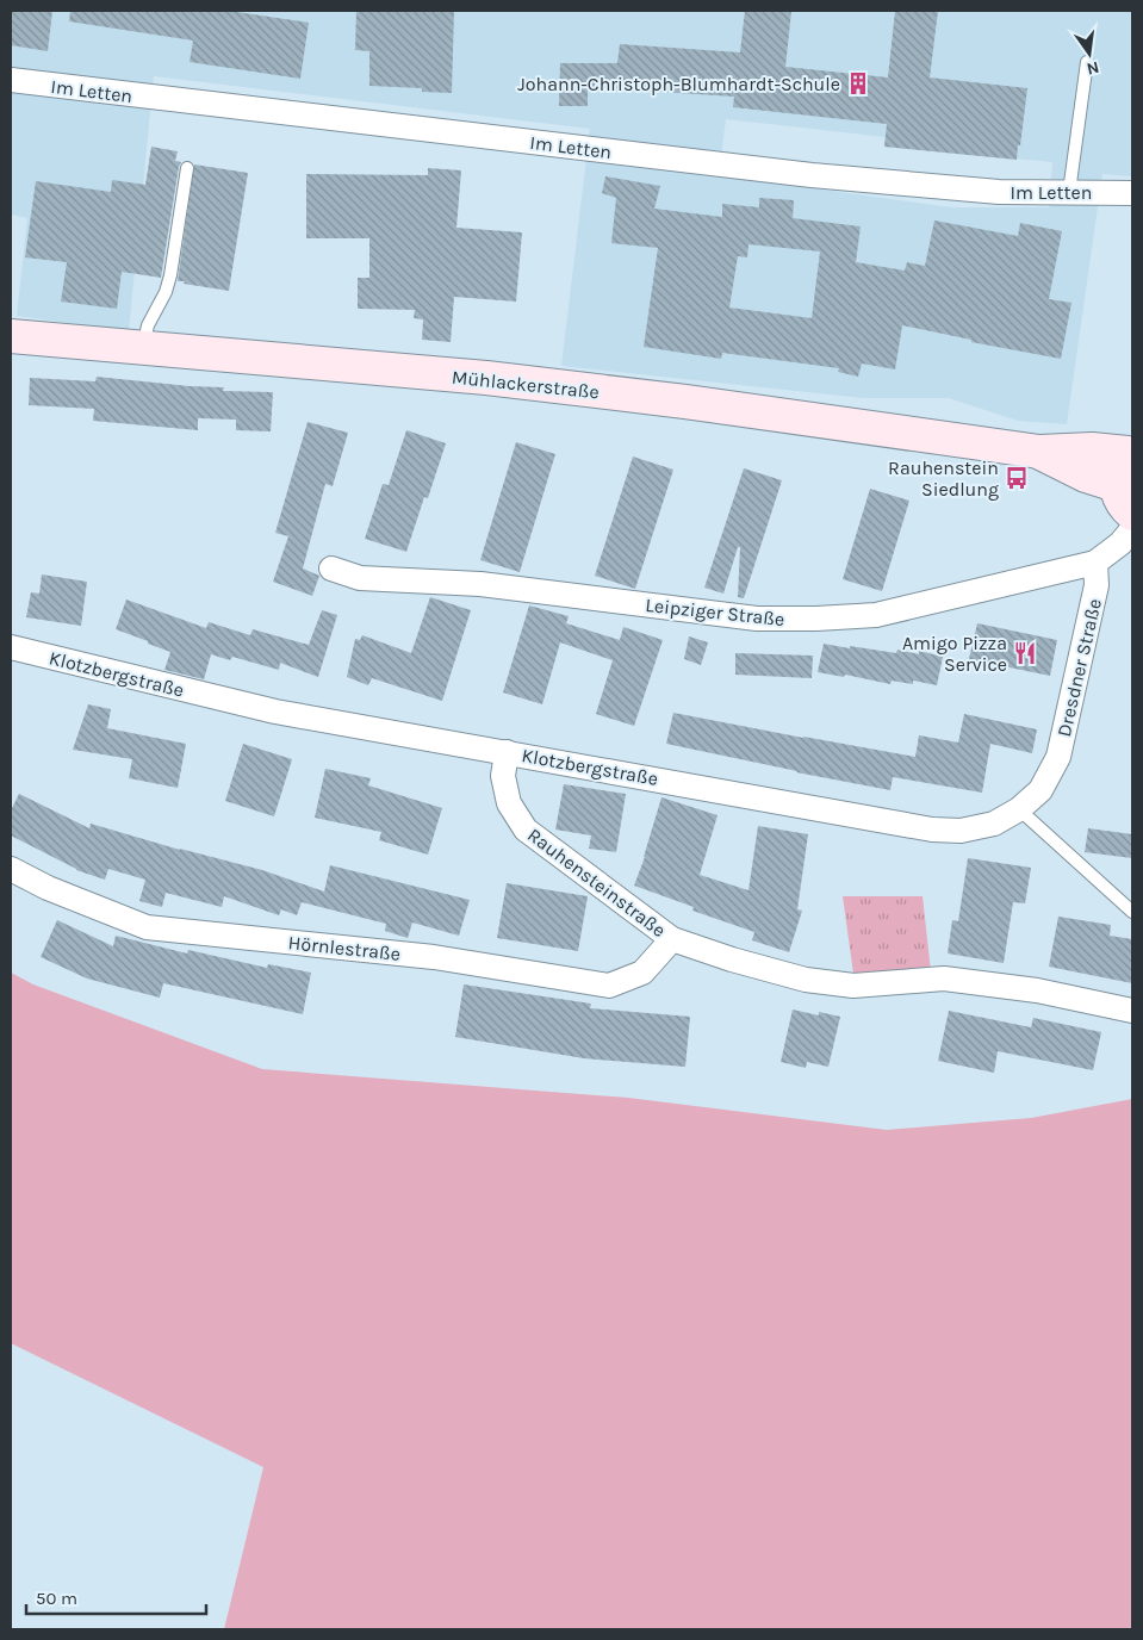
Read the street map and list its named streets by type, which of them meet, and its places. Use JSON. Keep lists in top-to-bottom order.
{
  "streets": {
    "street": [
      "Im Letten",
      "Mühlackerstraße",
      "Leipziger Straße",
      "Dresdner Straße",
      "Klotzbergstraße",
      "Rauhensteinstraße",
      "Hörnlestraße"
    ]
  },
  "crossings": [
    ["Leipziger Straße", "Dresdner Straße"],
    ["Dresdner Straße", "Klotzbergstraße"],
    ["Klotzbergstraße", "Rauhensteinstraße"],
    ["Rauhensteinstraße", "Hörnlestraße"]
  ],
  "places": {
    "building": ["Johann-Christoph-Blumhardt-Schule"],
    "bus stop": ["Rauhenstein Siedlung"],
    "restaurant": ["Amigo Pizza Service"]
  },
  "scale_bar": "50 m",
  "north": "bottom"
}
